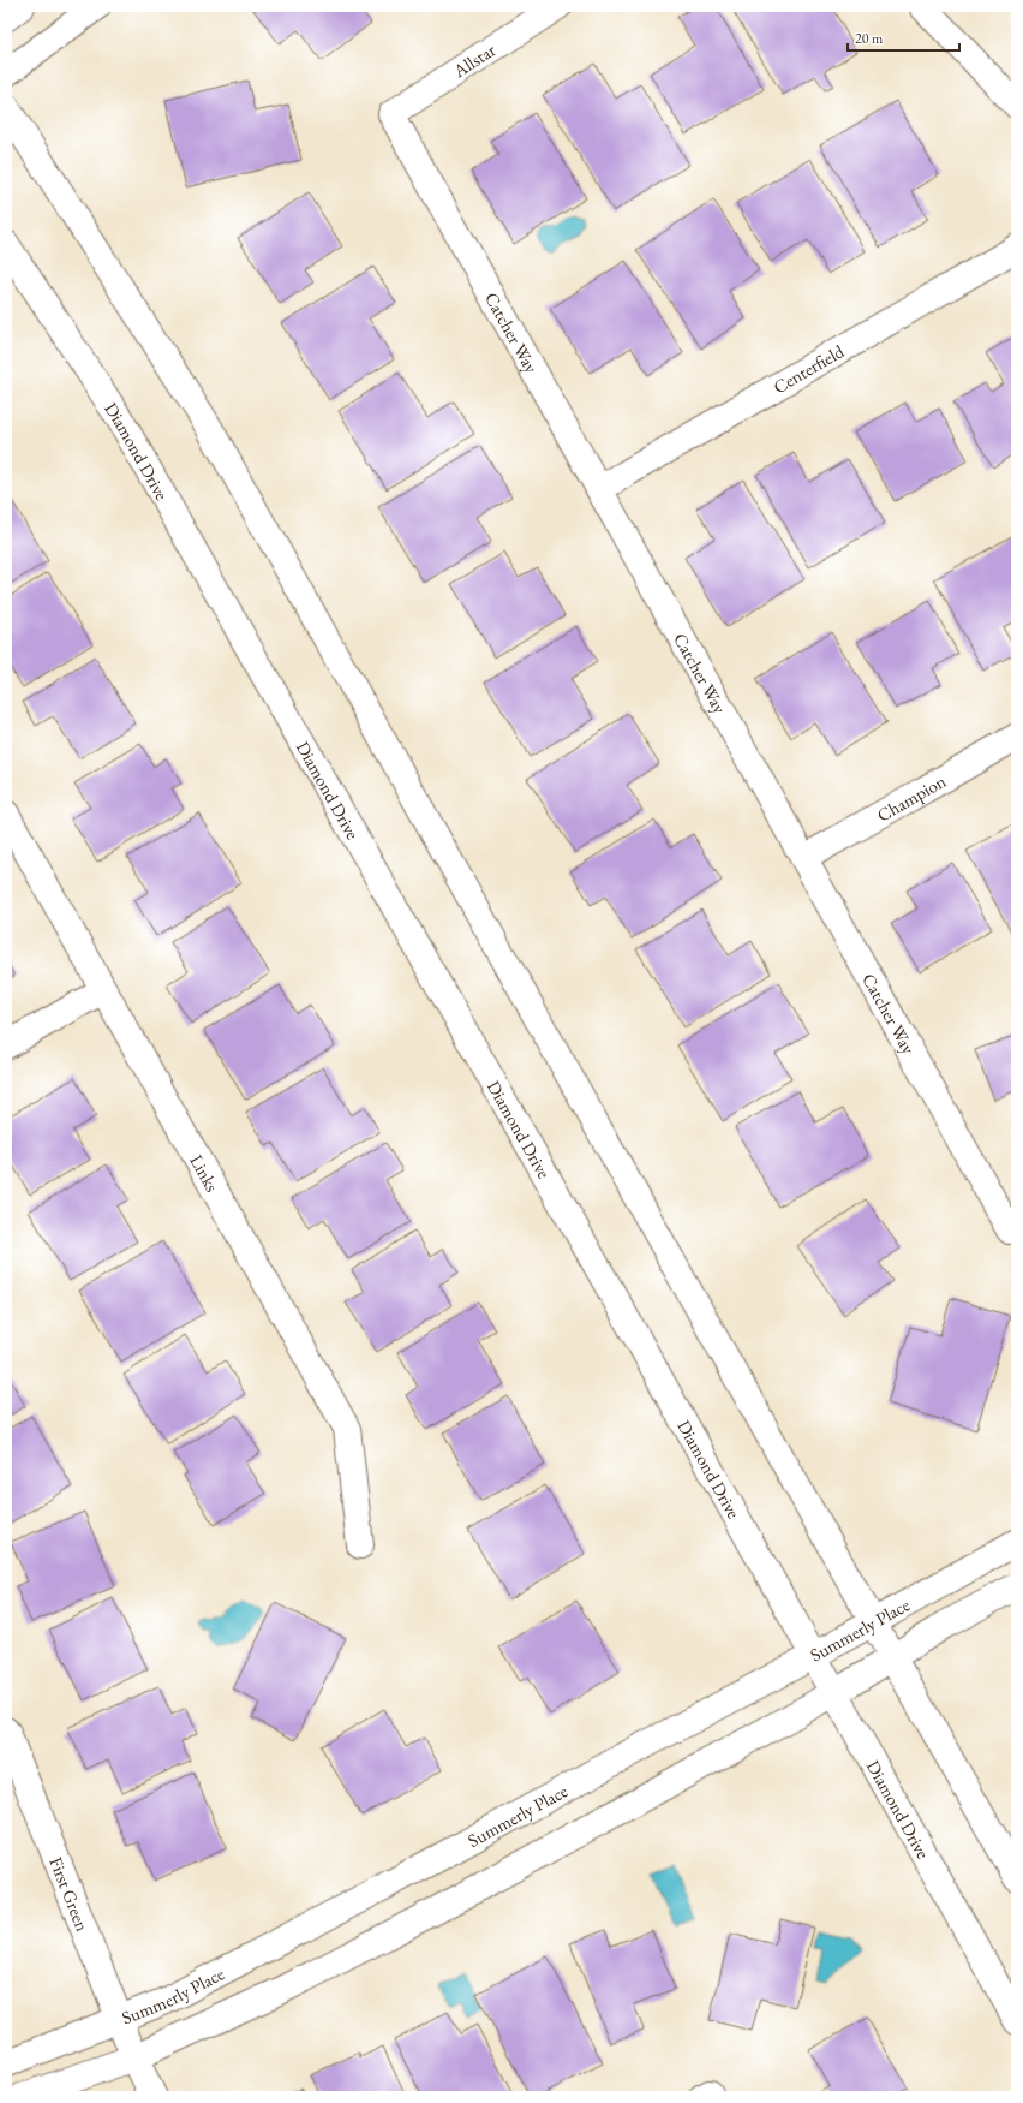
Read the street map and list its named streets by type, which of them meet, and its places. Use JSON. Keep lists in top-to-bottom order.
{
  "streets": {
    "street": [
      "Allstar",
      "Catcher Way",
      "Centerfield",
      "Diamond Drive",
      "Champion",
      "Links",
      "Summerly Place",
      "First Green"
    ]
  },
  "crossings": [
    ["Allstar", "Catcher Way"],
    ["Catcher Way", "Centerfield"],
    ["Catcher Way", "Champion"],
    ["Diamond Drive", "Summerly Place"],
    ["Summerly Place", "First Green"]
  ],
  "scale_bar": "20 m"
}
